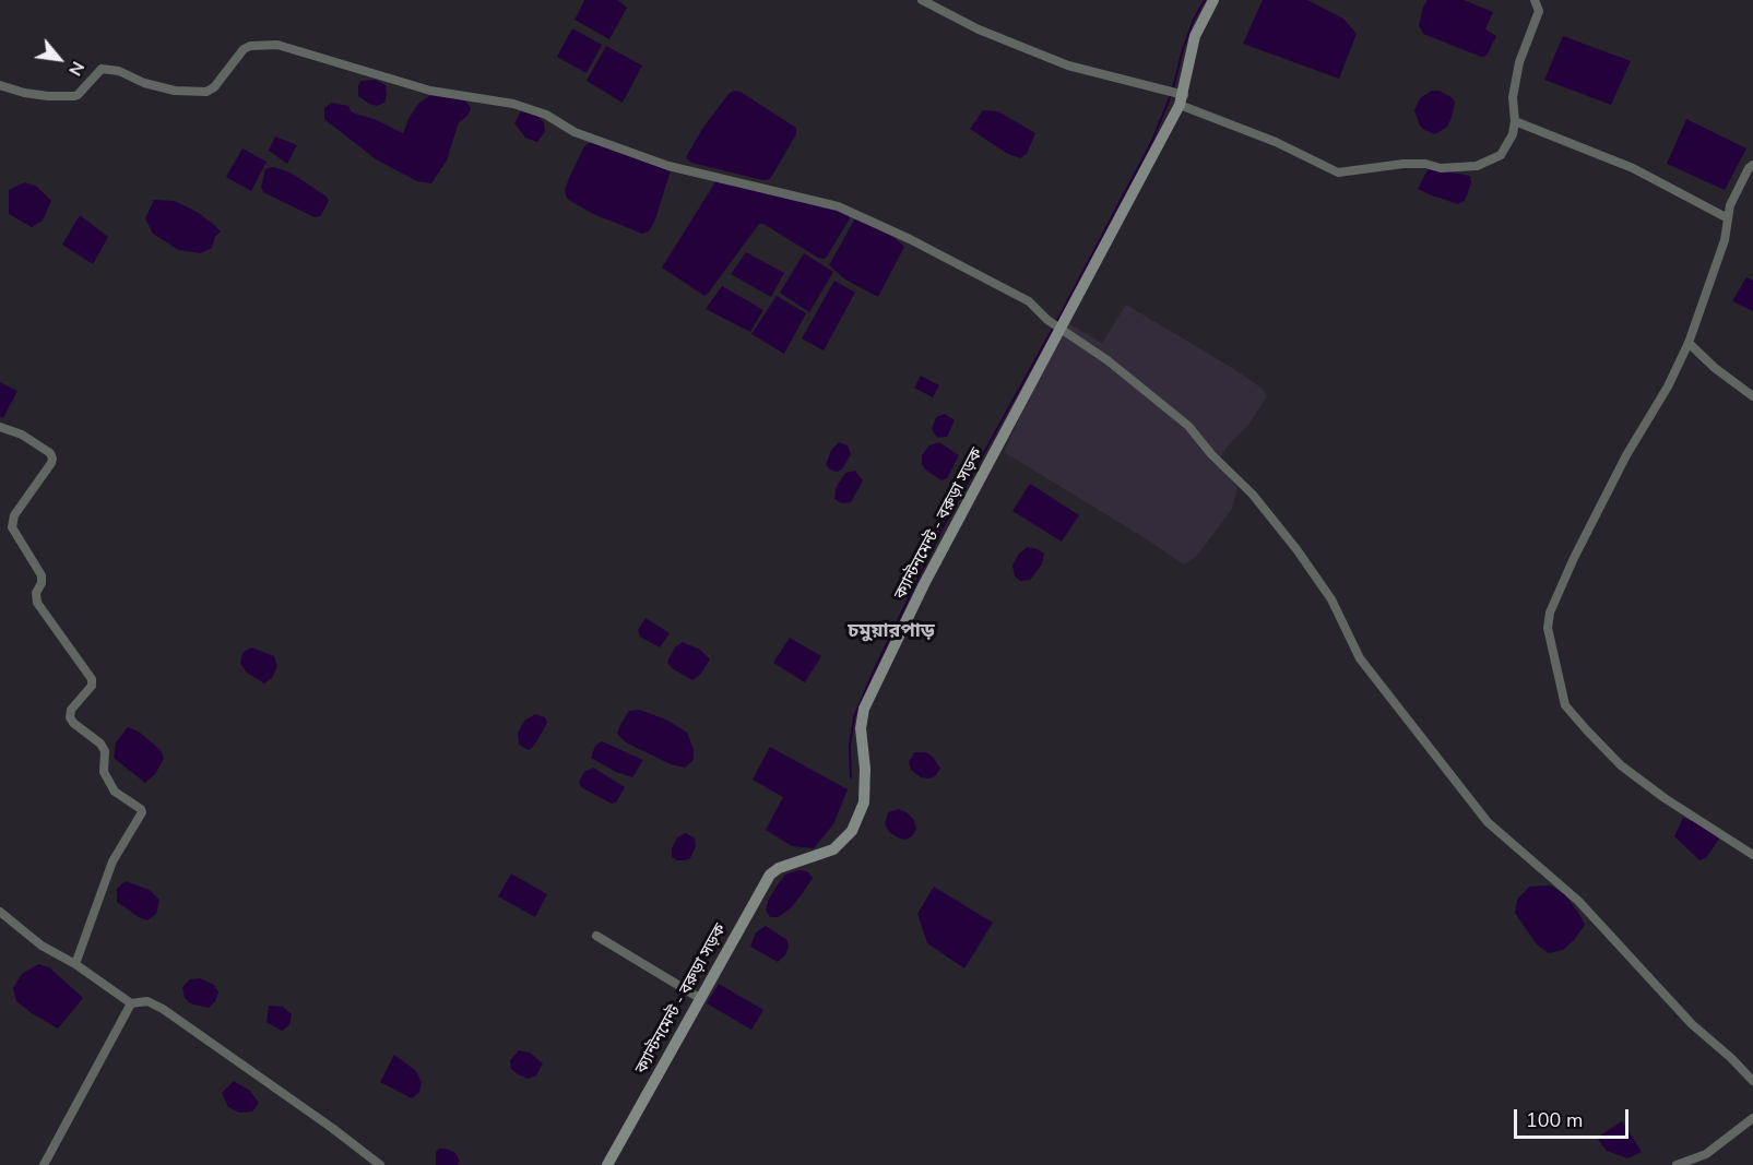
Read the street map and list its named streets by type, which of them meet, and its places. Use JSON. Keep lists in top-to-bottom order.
{
  "streets": {
    "main road": ["ক্যান্টনমেন্ট - বরুড়া সড়ক"]
  },
  "districts": ["চমুয়ারপাড়"],
  "scale_bar": "100 m",
  "north": "bottom right"
}
